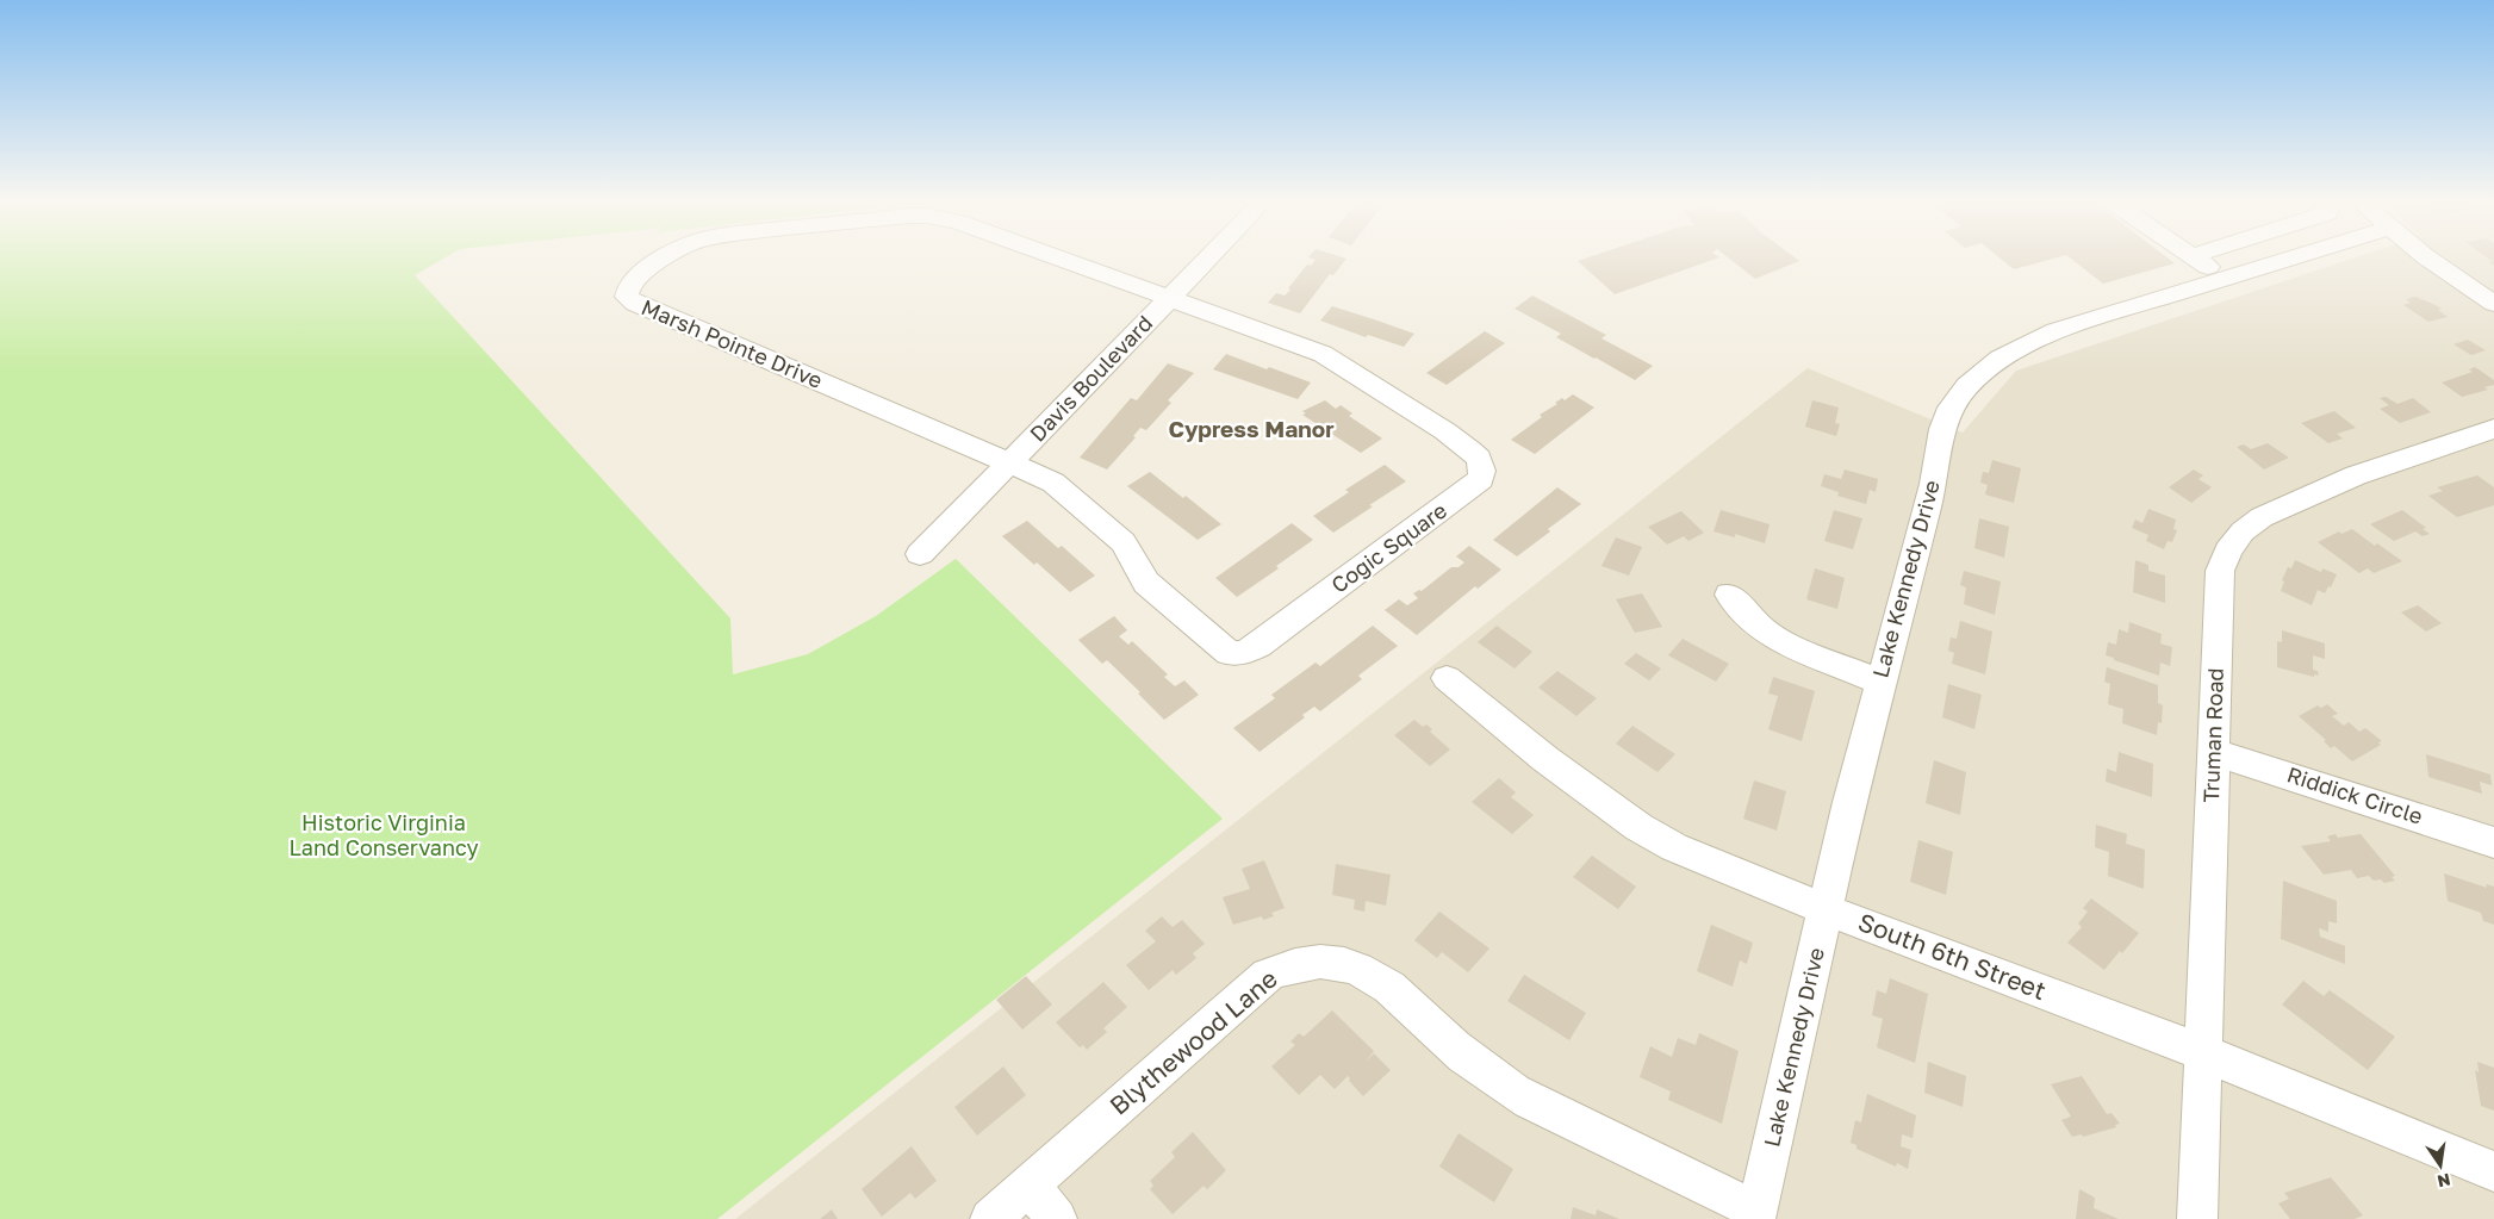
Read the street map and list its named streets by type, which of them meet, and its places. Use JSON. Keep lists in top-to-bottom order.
{
  "streets": {
    "street": [
      "Marsh Pointe Drive",
      "Davis Boulevard",
      "Cogic Square",
      "Lake Kennedy Drive",
      "Truman Road",
      "Riddick Circle",
      "South 6th Street",
      "Blythewood Lane"
    ]
  },
  "crossings": [
    ["Marsh Pointe Drive", "Davis Boulevard"],
    ["Marsh Pointe Drive", "Cogic Square"],
    ["Davis Boulevard", "Cogic Square"],
    ["Lake Kennedy Drive", "South 6th Street"],
    ["Lake Kennedy Drive", "Blythewood Lane"],
    ["Truman Road", "Riddick Circle"],
    ["Truman Road", "South 6th Street"]
  ],
  "districts": ["Cypress Manor"],
  "parks": ["Historic Virginia Land Conservancy"],
  "north": "bottom"
}
